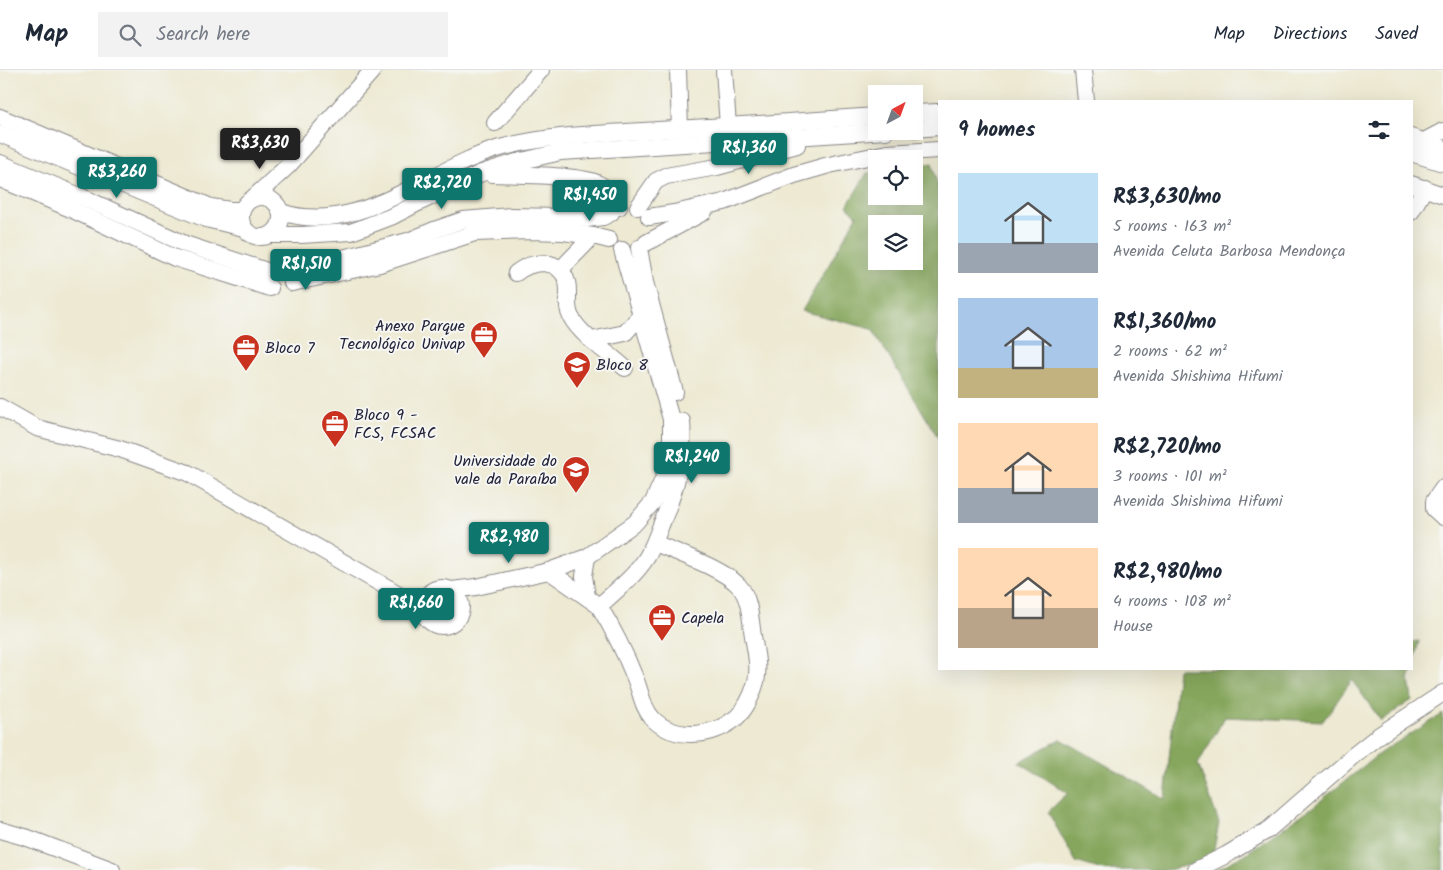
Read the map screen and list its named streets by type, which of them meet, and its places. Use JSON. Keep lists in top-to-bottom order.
{
  "places": {
    "office": [
      "Anexo Parque Tecnológico Univap",
      "Bloco 7",
      "Bloco 9 - FCS, FCSAC",
      "Capela"
    ],
    "school or university": ["Bloco 8", "Universidade do vale da Paraíba"]
  },
  "north": "top right",
  "page": {
    "header": "Map",
    "search": "Search here",
    "nav": ["Map", "Directions", "Saved"],
    "heading": "9 homes",
    "price": [
      "R$3,630",
      "R$1,360",
      "R$3,260",
      "R$2,720",
      "R$1,450",
      "R$1,510",
      "R$1,240",
      "R$2,980",
      "R$1,660"
    ],
    "list": [
      {
        "name": "R$3,630/mo",
        "note": "5 rooms · 163 m² · Avenida Celuta Barbosa Mendonça"
      },
      {
        "name": "R$1,360/mo",
        "note": "2 rooms · 62 m² · Avenida Shishima Hifumi"
      },
      {
        "name": "R$2,720/mo",
        "note": "3 rooms · 101 m² · Avenida Shishima Hifumi"
      },
      {
        "name": "R$2,980/mo",
        "note": "4 rooms · 108 m² · House"
      }
    ]
  }
}
